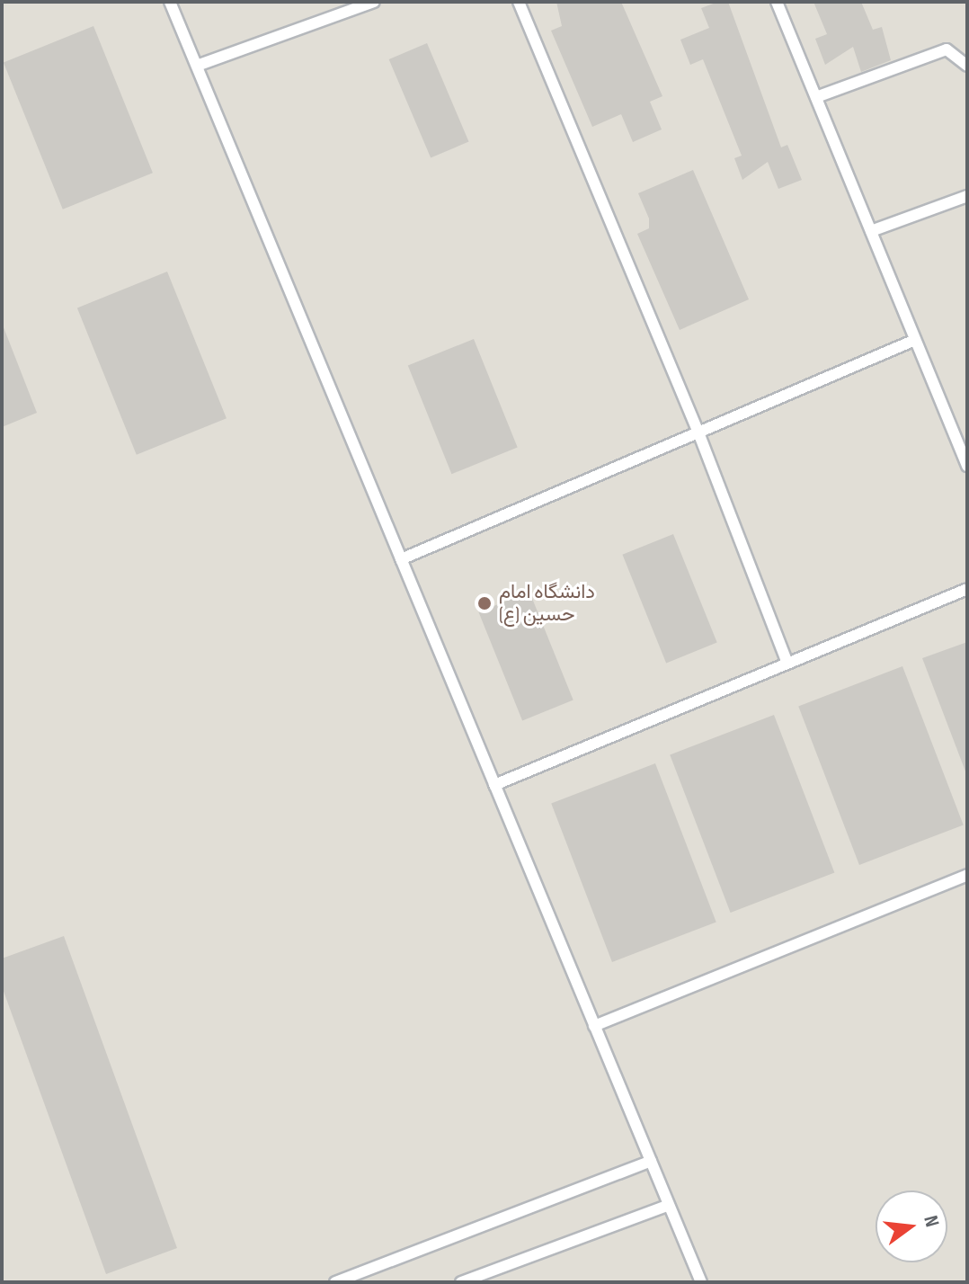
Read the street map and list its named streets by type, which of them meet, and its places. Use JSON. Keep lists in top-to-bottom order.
{
  "places": ["دانشگاه امام حسین (ع)"],
  "north": "right"
}
